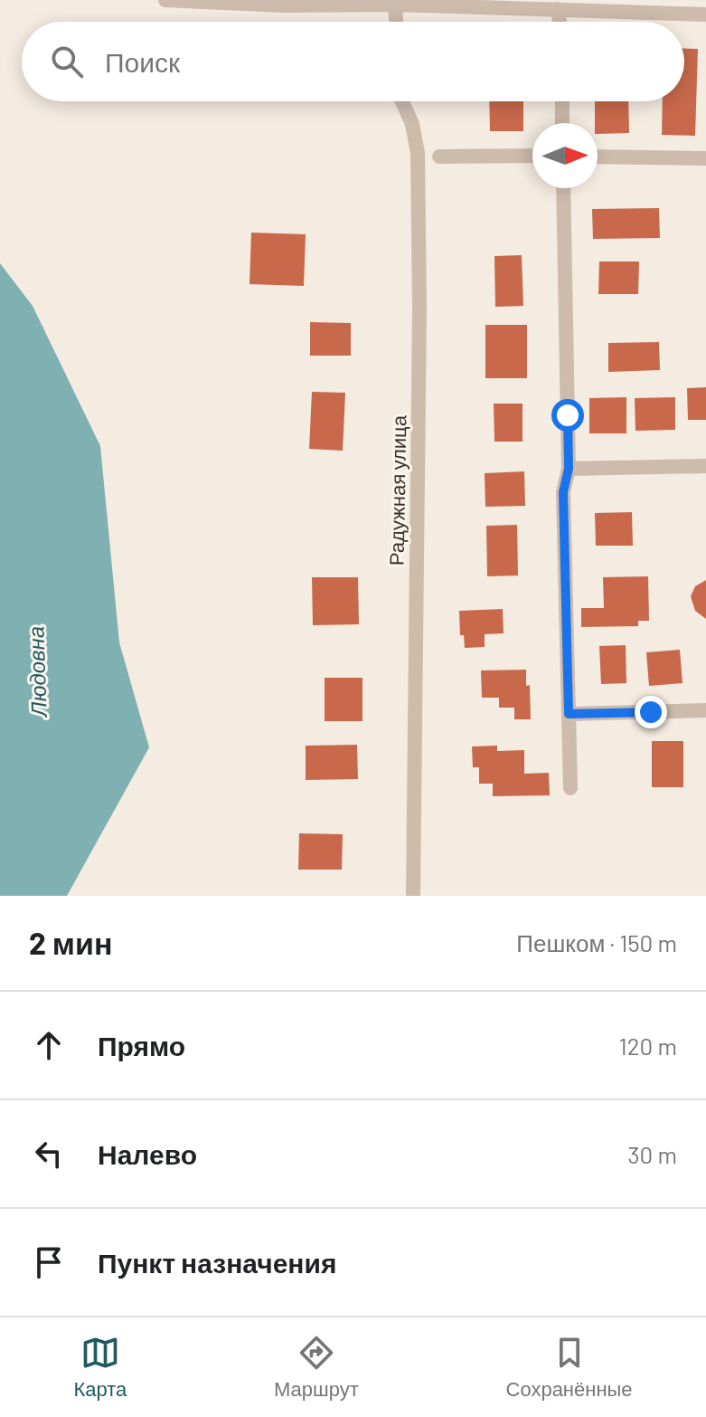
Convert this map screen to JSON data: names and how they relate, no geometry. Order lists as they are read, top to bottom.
{
  "streets": {
    "street": ["Радужная улица"]
  },
  "water": ["Людовна"],
  "north": "right",
  "page": {
    "search": "Поиск",
    "heading": ["2 мин", "Пешком · 150 m"],
    "list": [
      ["Прямо", "120 m"],
      ["Налево", "30 m"],
      "Пункт назначения"
    ],
    "nav": ["Карта", "Маршрут", "Сохранённые"]
  }
}
